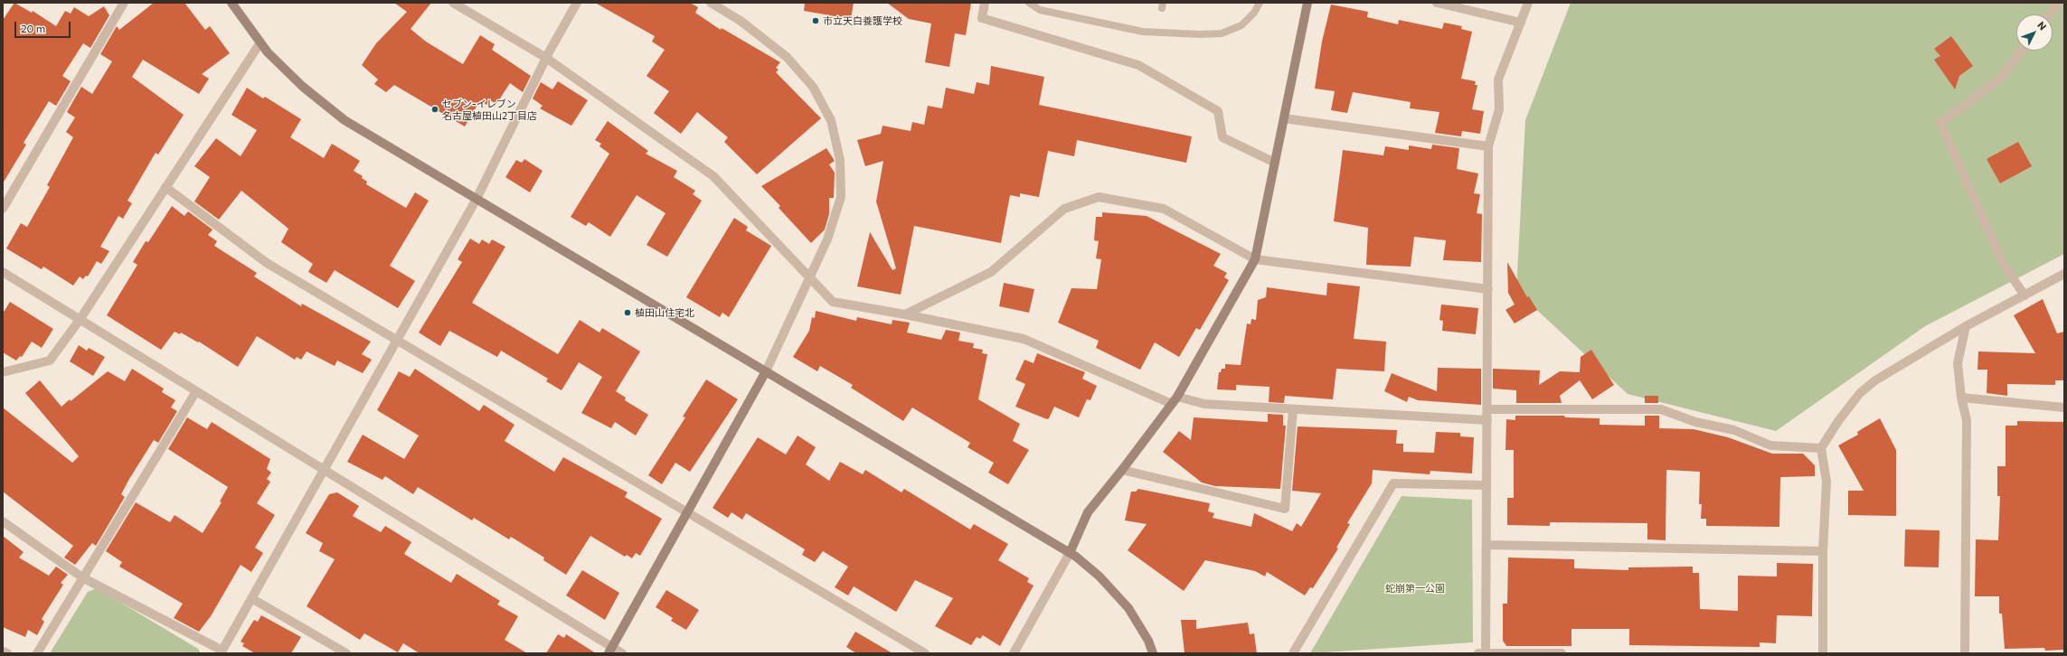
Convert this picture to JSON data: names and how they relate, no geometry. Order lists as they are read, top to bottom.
{
  "parks": ["蛇崩第一公園"],
  "places": ["市立天白養護学校", "セブン-イレブン 名古屋植田山2丁目店", "植田山住宅北"],
  "scale_bar": "20 m",
  "north": "top right"
}
